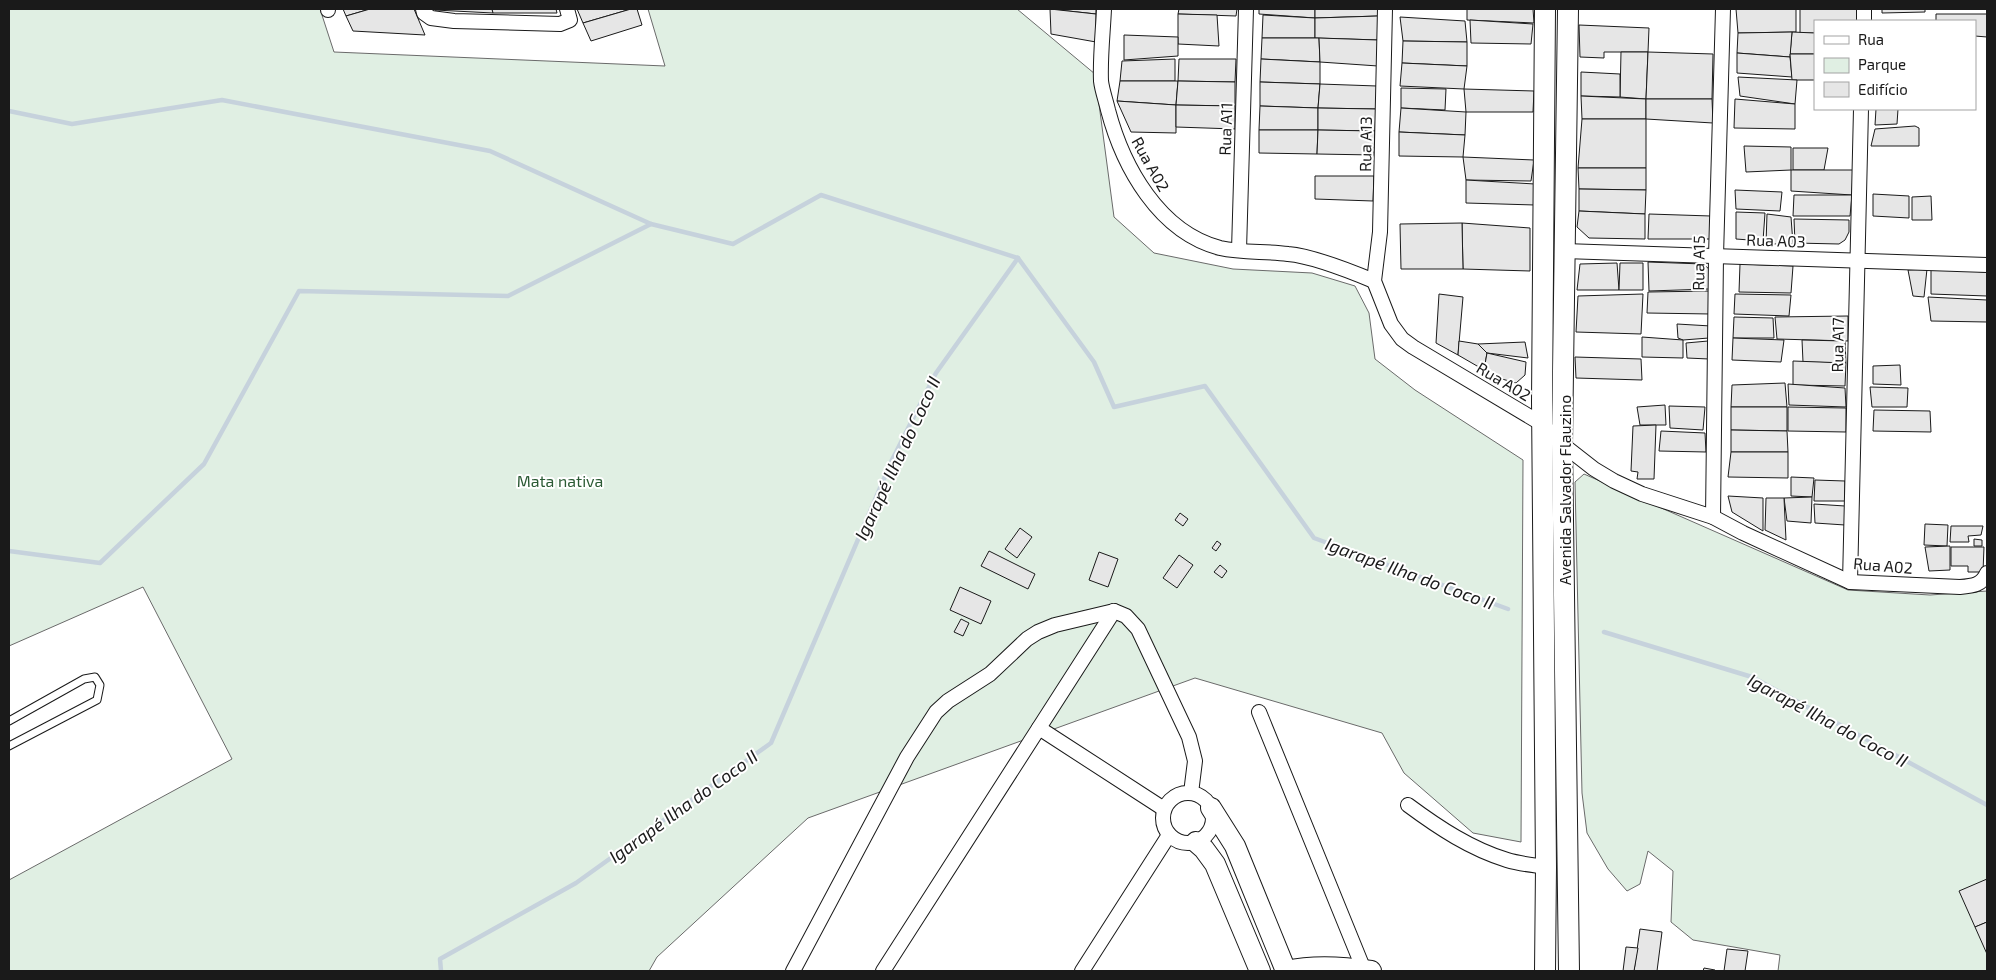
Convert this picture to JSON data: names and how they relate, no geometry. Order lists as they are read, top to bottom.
{
  "streets": {
    "street": [
      "Rua A11",
      "Rua A13",
      "Rua A02",
      "Rua A03",
      "Rua A15",
      "Rua A17",
      "Avenida Salvador Flauzino"
    ]
  },
  "crossings": [
    ["Rua A11", "Rua A02"],
    ["Rua A13", "Rua A02"],
    ["Rua A02", "Rua A15"],
    ["Rua A02", "Rua A17"],
    ["Rua A02", "Avenida Salvador Flauzino"],
    ["Rua A03", "Rua A15"],
    ["Rua A03", "Rua A17"],
    ["Rua A03", "Avenida Salvador Flauzino"]
  ],
  "water": ["Igarapé Ilha do Coco II"],
  "parks": ["Mata nativa"],
  "legend": ["Rua", "Parque", "Edifício"]
}
